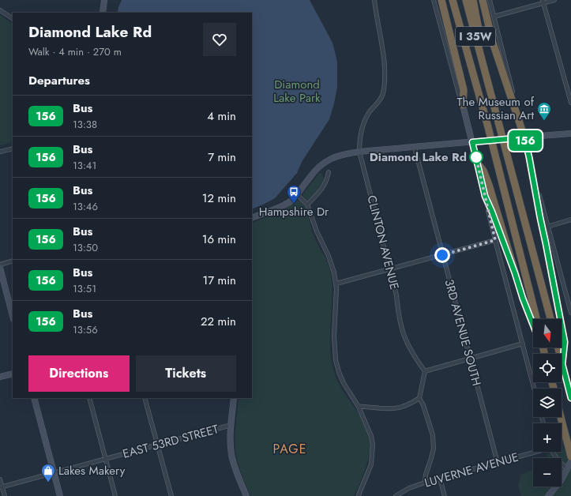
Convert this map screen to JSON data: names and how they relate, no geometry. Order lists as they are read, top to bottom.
{
  "streets": {
    "highway": ["I 35W"],
    "street": [
      "CLINTON AVENUE",
      "3RD AVENUE SOUTH",
      "EAST 53RD STREET",
      "LUVERNE AVENUE"
    ]
  },
  "crossings": [
    ["3RD AVENUE SOUTH", "LUVERNE AVENUE"]
  ],
  "districts": ["PAGE"],
  "parks": ["Diamond Lake Park"],
  "places": {
    "museum": ["The Museum of Russian Art"],
    "other": ["Diamond Lake Rd"],
    "bus stop": ["Hampshire Dr"],
    "shop": ["Lakes Makery"]
  },
  "lines": ["bus line 156"],
  "north": "bottom",
  "page": {
    "on_map": "156",
    "heading": [
      ["Diamond Lake Rd", "Walk · 4 min · 270 m"],
      "Departures"
    ],
    "list": [
      {
        "mark": "156",
        "name": "Bus",
        "note": "13:38",
        "value": "4 min"
      },
      {
        "mark": "156",
        "name": "Bus",
        "note": "13:41",
        "value": "7 min"
      },
      {
        "mark": "156",
        "name": "Bus",
        "note": "13:46",
        "value": "12 min"
      },
      {
        "mark": "156",
        "name": "Bus",
        "note": "13:50",
        "value": "16 min"
      },
      {
        "mark": "156",
        "name": "Bus",
        "note": "13:51",
        "value": "17 min"
      },
      {
        "mark": "156",
        "name": "Bus",
        "note": "13:56",
        "value": "22 min"
      }
    ],
    "map_buttons": ["+", "−"],
    "buttons": ["Directions", "Tickets"]
  }
}
